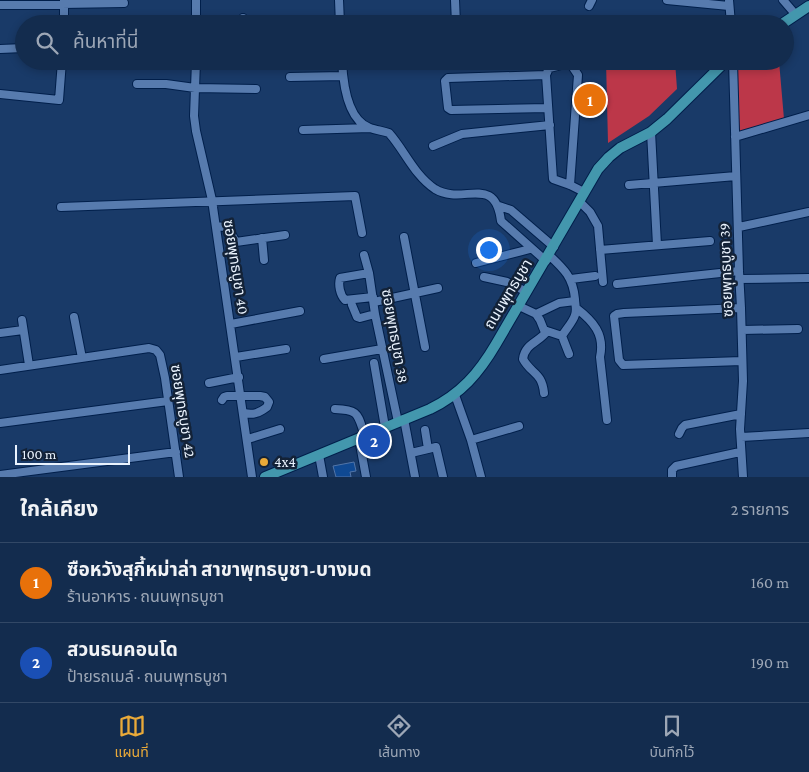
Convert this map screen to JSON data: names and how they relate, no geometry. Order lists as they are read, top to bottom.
{
  "streets": {
    "main road": ["ถนนพุทธบูชา"],
    "street": [
      "ซอยพุทธบูชา 40",
      "ซอยพุทธบูชา 39",
      "ซอยพุทธบูชา 38",
      "ซอยพุทธบูชา 42"
    ]
  },
  "crossings": [
    ["ถนนพุทธบูชา", "ซอยพุทธบูชา 38"]
  ],
  "places": ["4x4"],
  "scale_bar": "100 m",
  "page": {
    "search": "ค้นหาที่นี่",
    "pins": ["1", "2"],
    "scale": "100 m",
    "heading": ["ใกล้เคียง", "2 รายการ"],
    "list": [
      {
        "mark": "1",
        "name": "ซือหวังสุกี้หม่าล่า สาขาพุทธบูชา-บางมด",
        "note": "ร้านอาหาร · ถนนพุทธบูชา",
        "value": "160 m"
      },
      {
        "mark": "2",
        "name": "สวนธนคอนโด",
        "note": "ป้ายรถเมล์ · ถนนพุทธบูชา",
        "value": "190 m"
      }
    ],
    "nav": ["แผนที่", "เส้นทาง", "บันทึกไว้"]
  }
}
